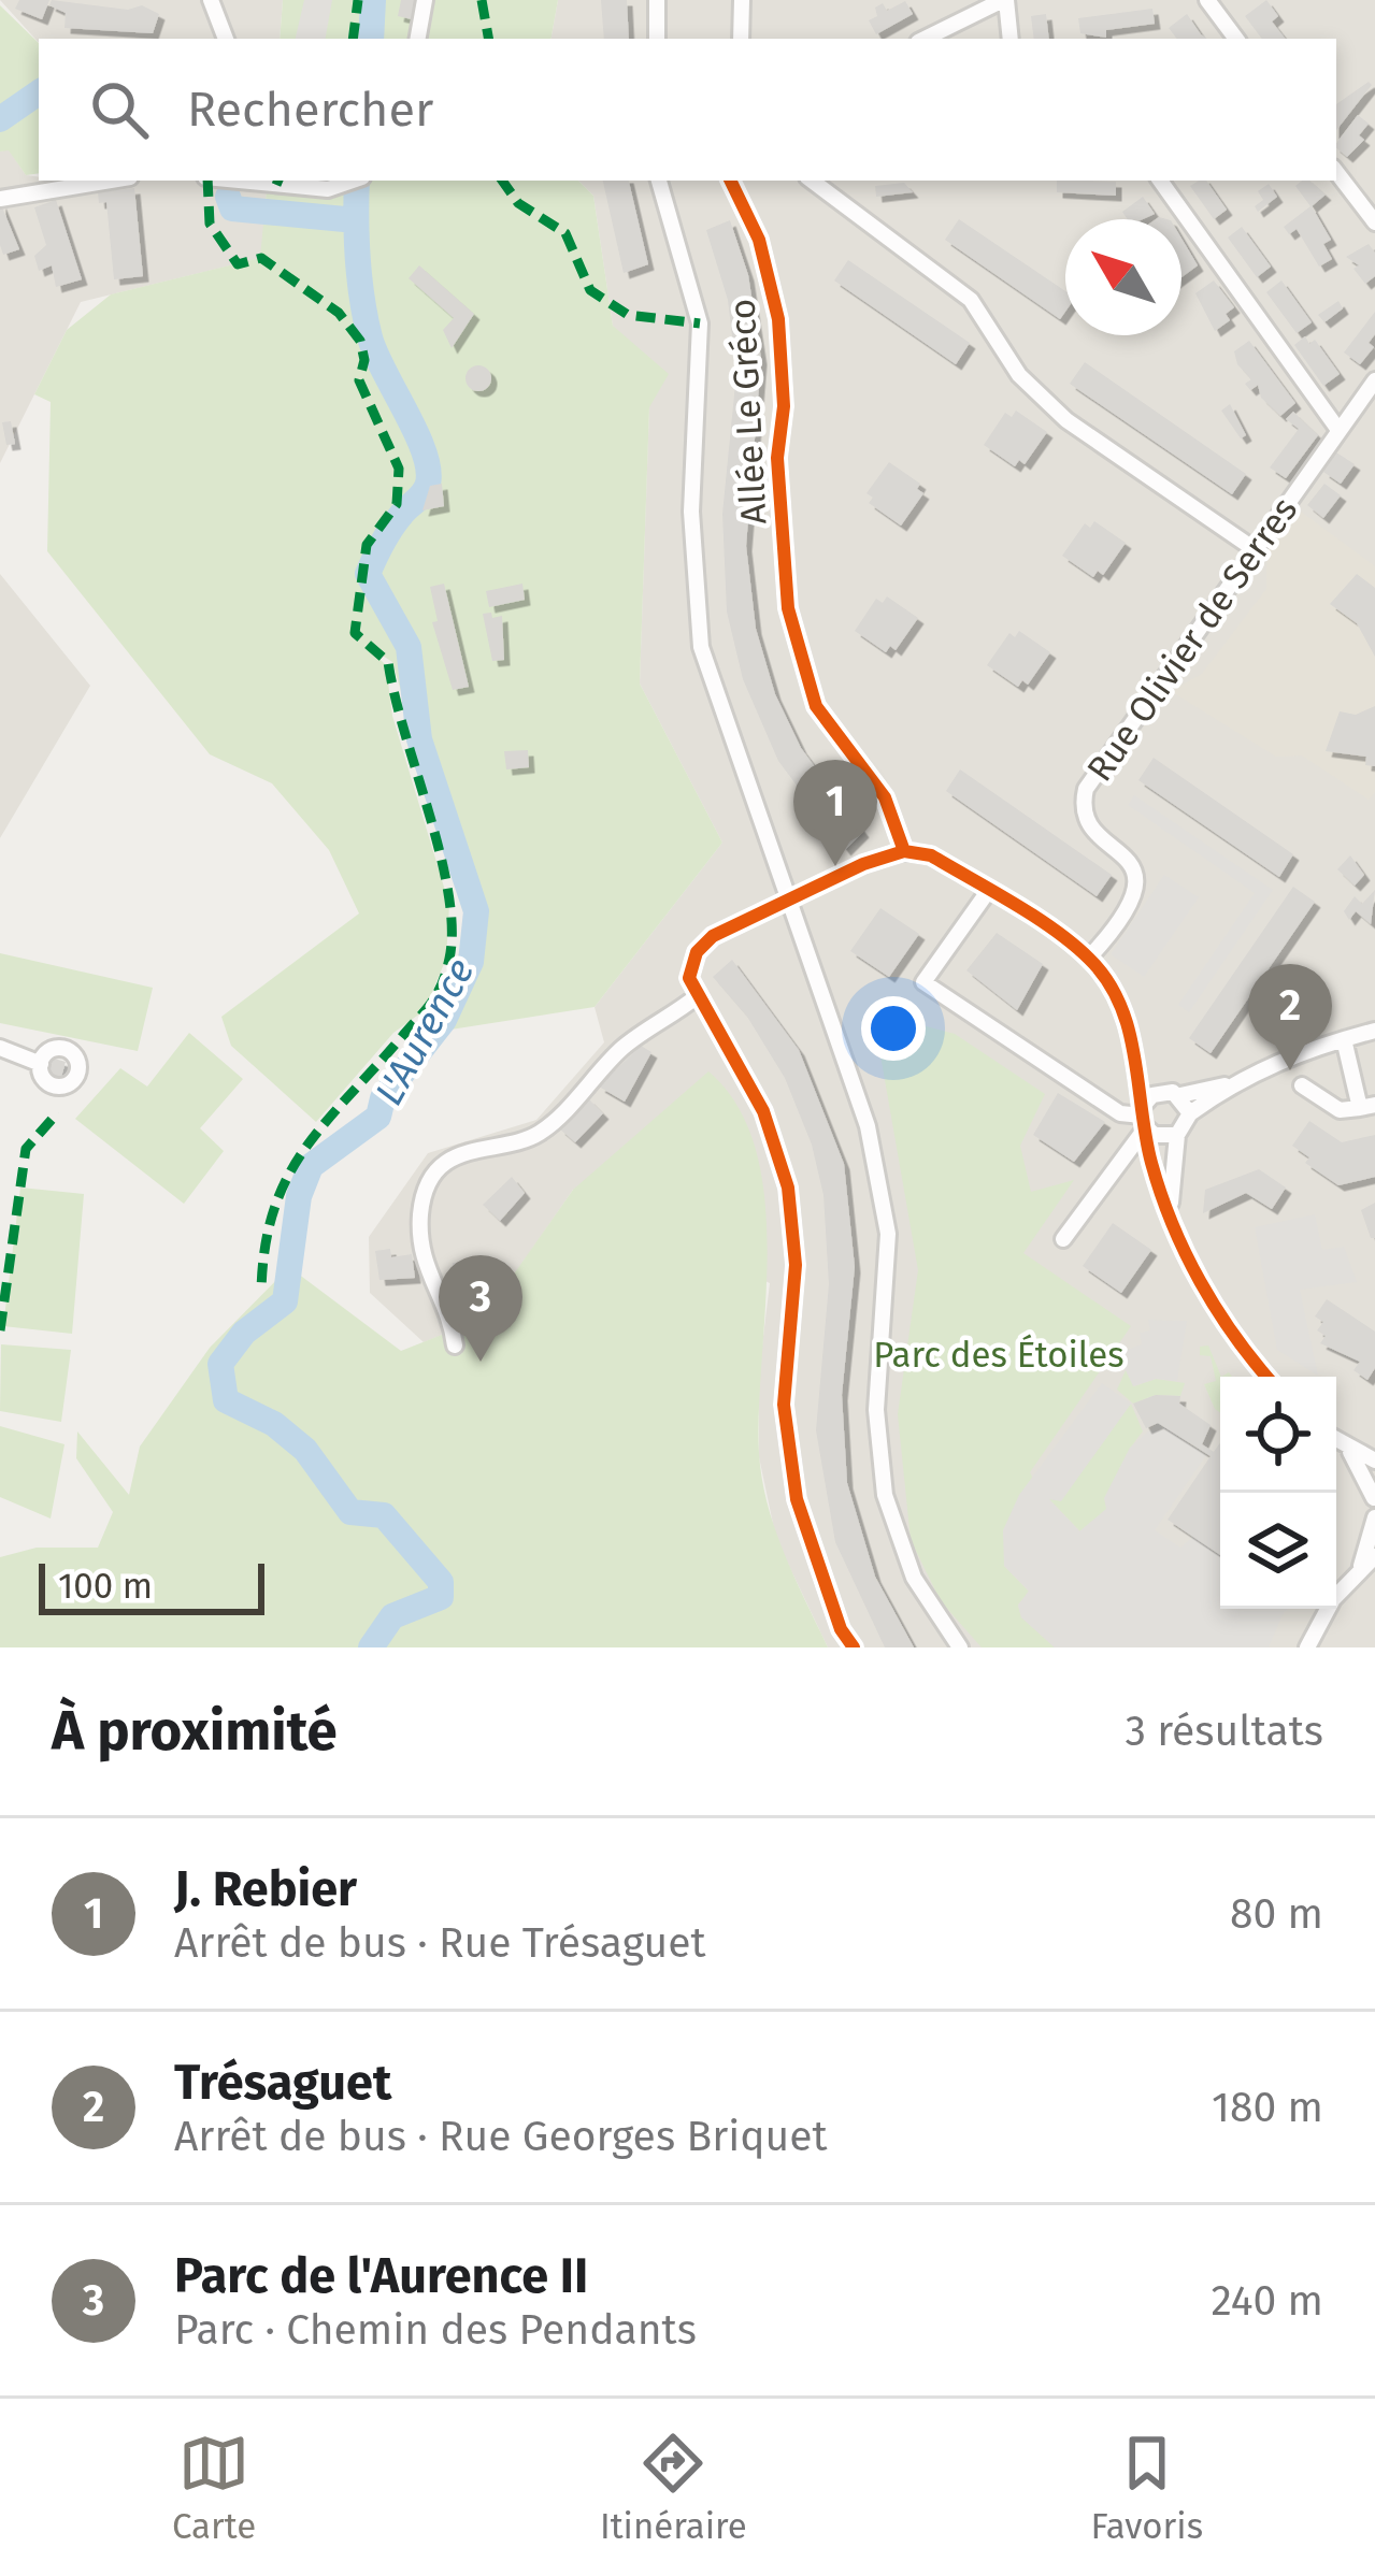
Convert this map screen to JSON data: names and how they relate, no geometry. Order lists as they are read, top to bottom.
{
  "streets": {
    "street": ["Allée Le Gréco", "Rue Olivier de Serres"]
  },
  "water": ["L'Aurence"],
  "parks": ["Parc des Étoiles"],
  "scale_bar": "100 m",
  "north": "top left",
  "page": {
    "search": "Rechercher",
    "pins": ["1", "2", "3"],
    "scale": "100 m",
    "heading": ["À proximité", "3 résultats"],
    "list": [
      {
        "mark": "1",
        "name": "J. Rebier",
        "note": "Arrêt de bus · Rue Trésaguet",
        "value": "80 m"
      },
      {
        "mark": "2",
        "name": "Trésaguet",
        "note": "Arrêt de bus · Rue Georges Briquet",
        "value": "180 m"
      },
      {
        "mark": "3",
        "name": "Parc de l'Aurence II",
        "note": "Parc · Chemin des Pendants",
        "value": "240 m"
      }
    ],
    "nav": ["Carte", "Itinéraire", "Favoris"]
  }
}
